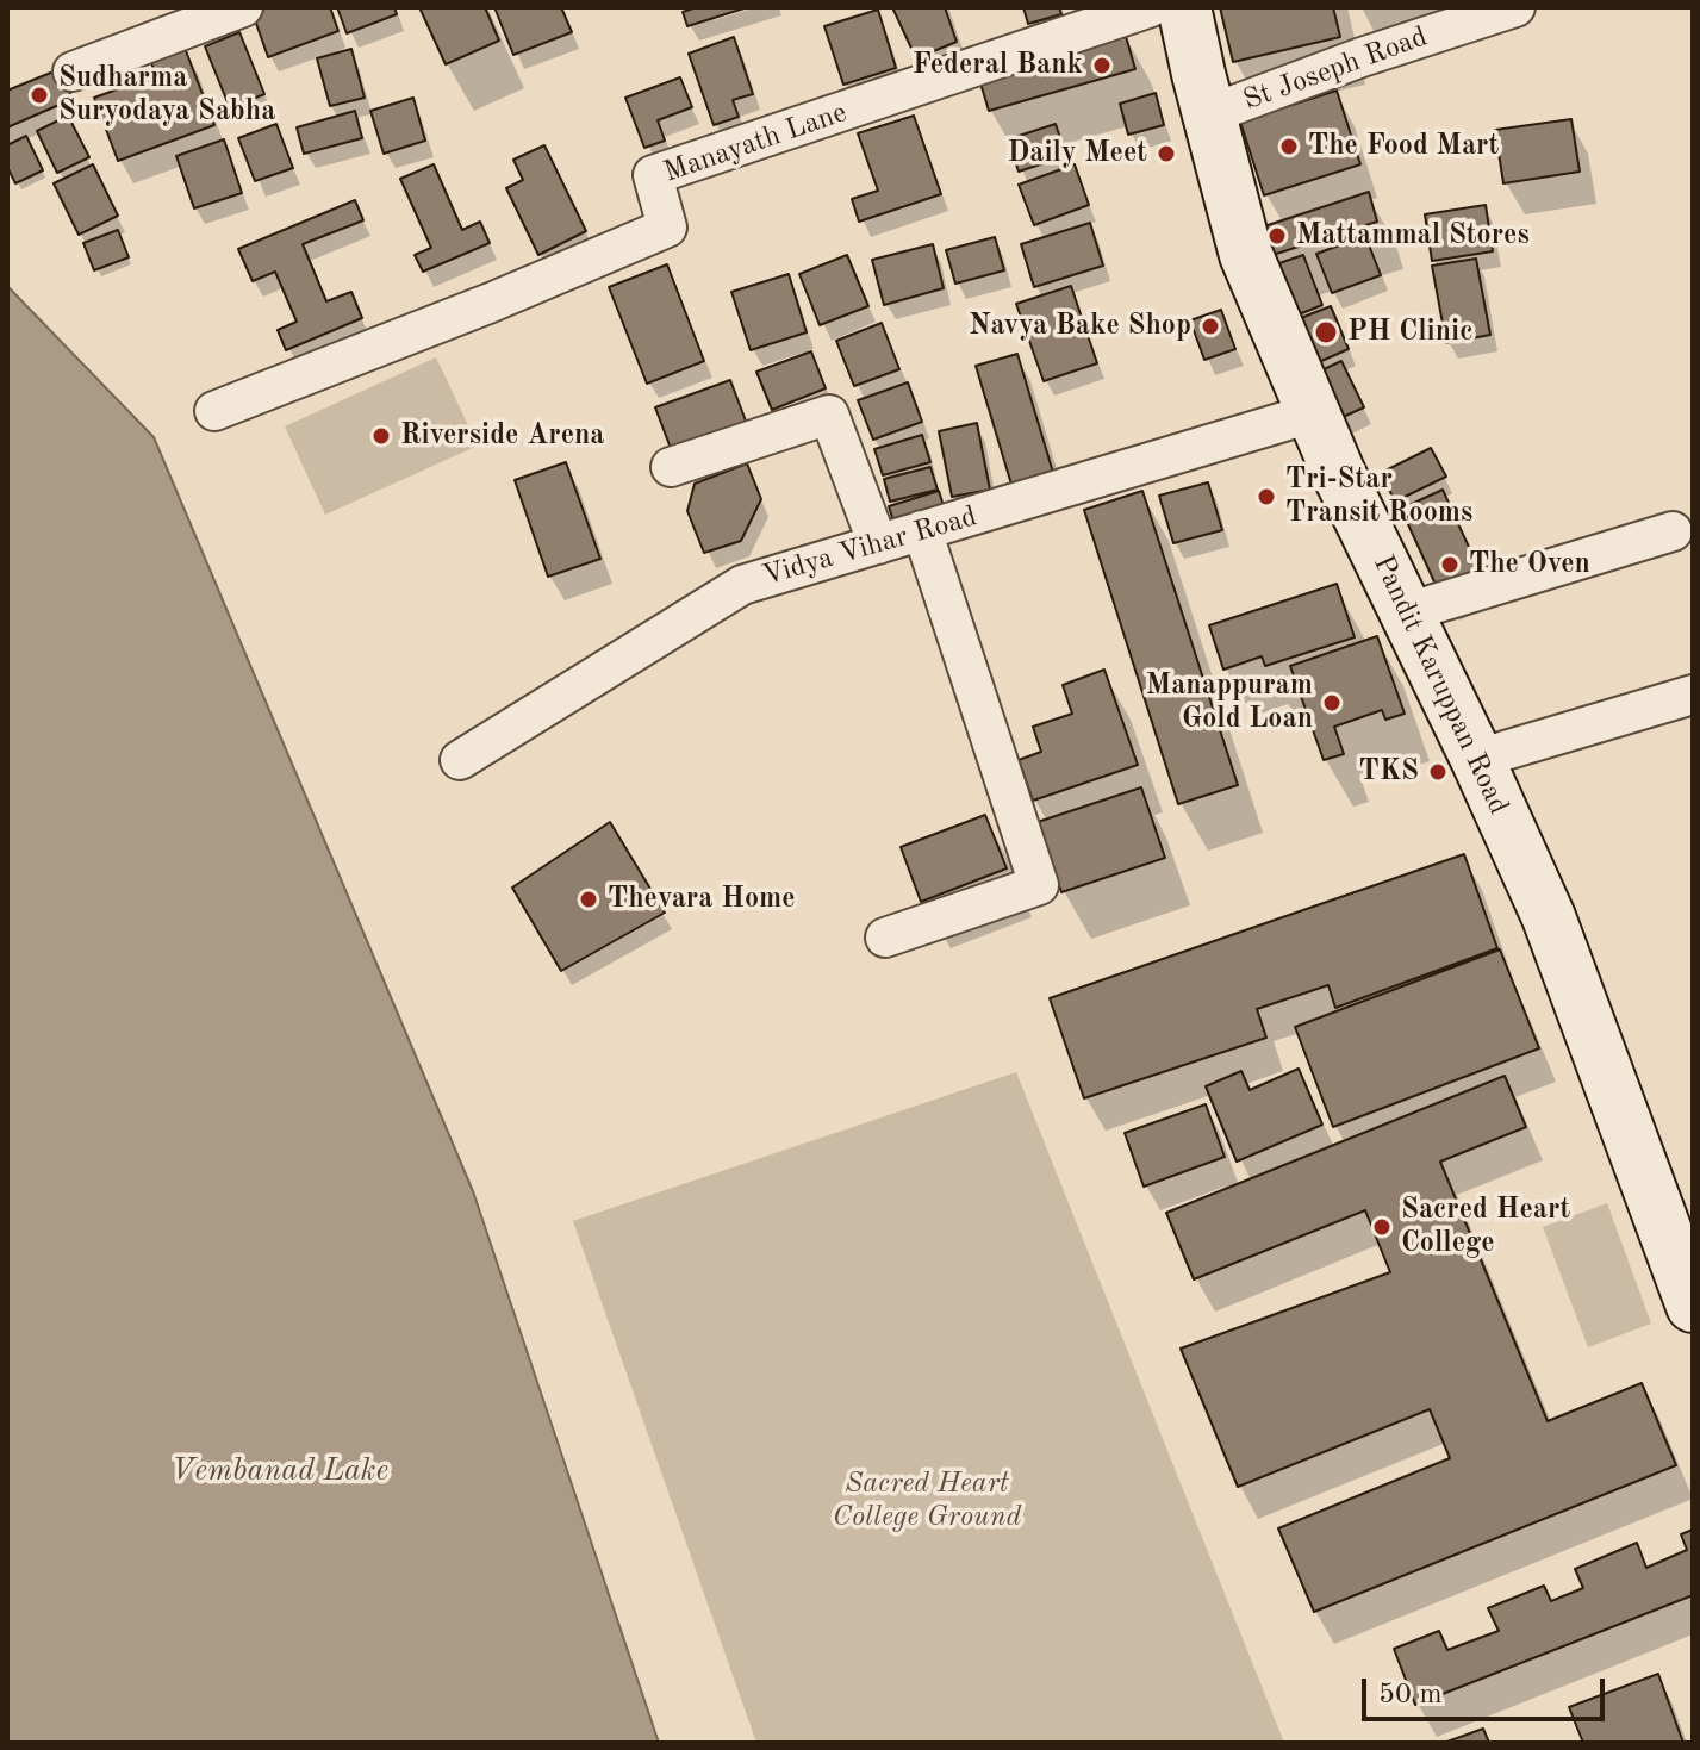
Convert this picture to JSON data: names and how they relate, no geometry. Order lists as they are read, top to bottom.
{
  "streets": {
    "main road": ["Pandit Karuppan Road"],
    "street": ["St Joseph Road", "Manayath Lane", "Vidya Vihar Road"]
  },
  "crossings": [
    ["St Joseph Road", "Pandit Karuppan Road"],
    ["Vidya Vihar Road", "Pandit Karuppan Road"]
  ],
  "water": ["Vembanad Lake"],
  "parks": ["Sacred Heart College Ground"],
  "places": [
    "Federal Bank",
    "Sudharma Suryodaya Sabha",
    "The Food Mart",
    "Daily Meet",
    "Mattammal Stores",
    "Navya Bake Shop",
    "PH Clinic",
    "Riverside Arena",
    "Tri-Star Transit Rooms",
    "The Oven",
    "Manappuram Gold Loan",
    "TKS",
    "Thevara Home",
    "Sacred Heart College"
  ],
  "scale_bar": "50 m"
}
